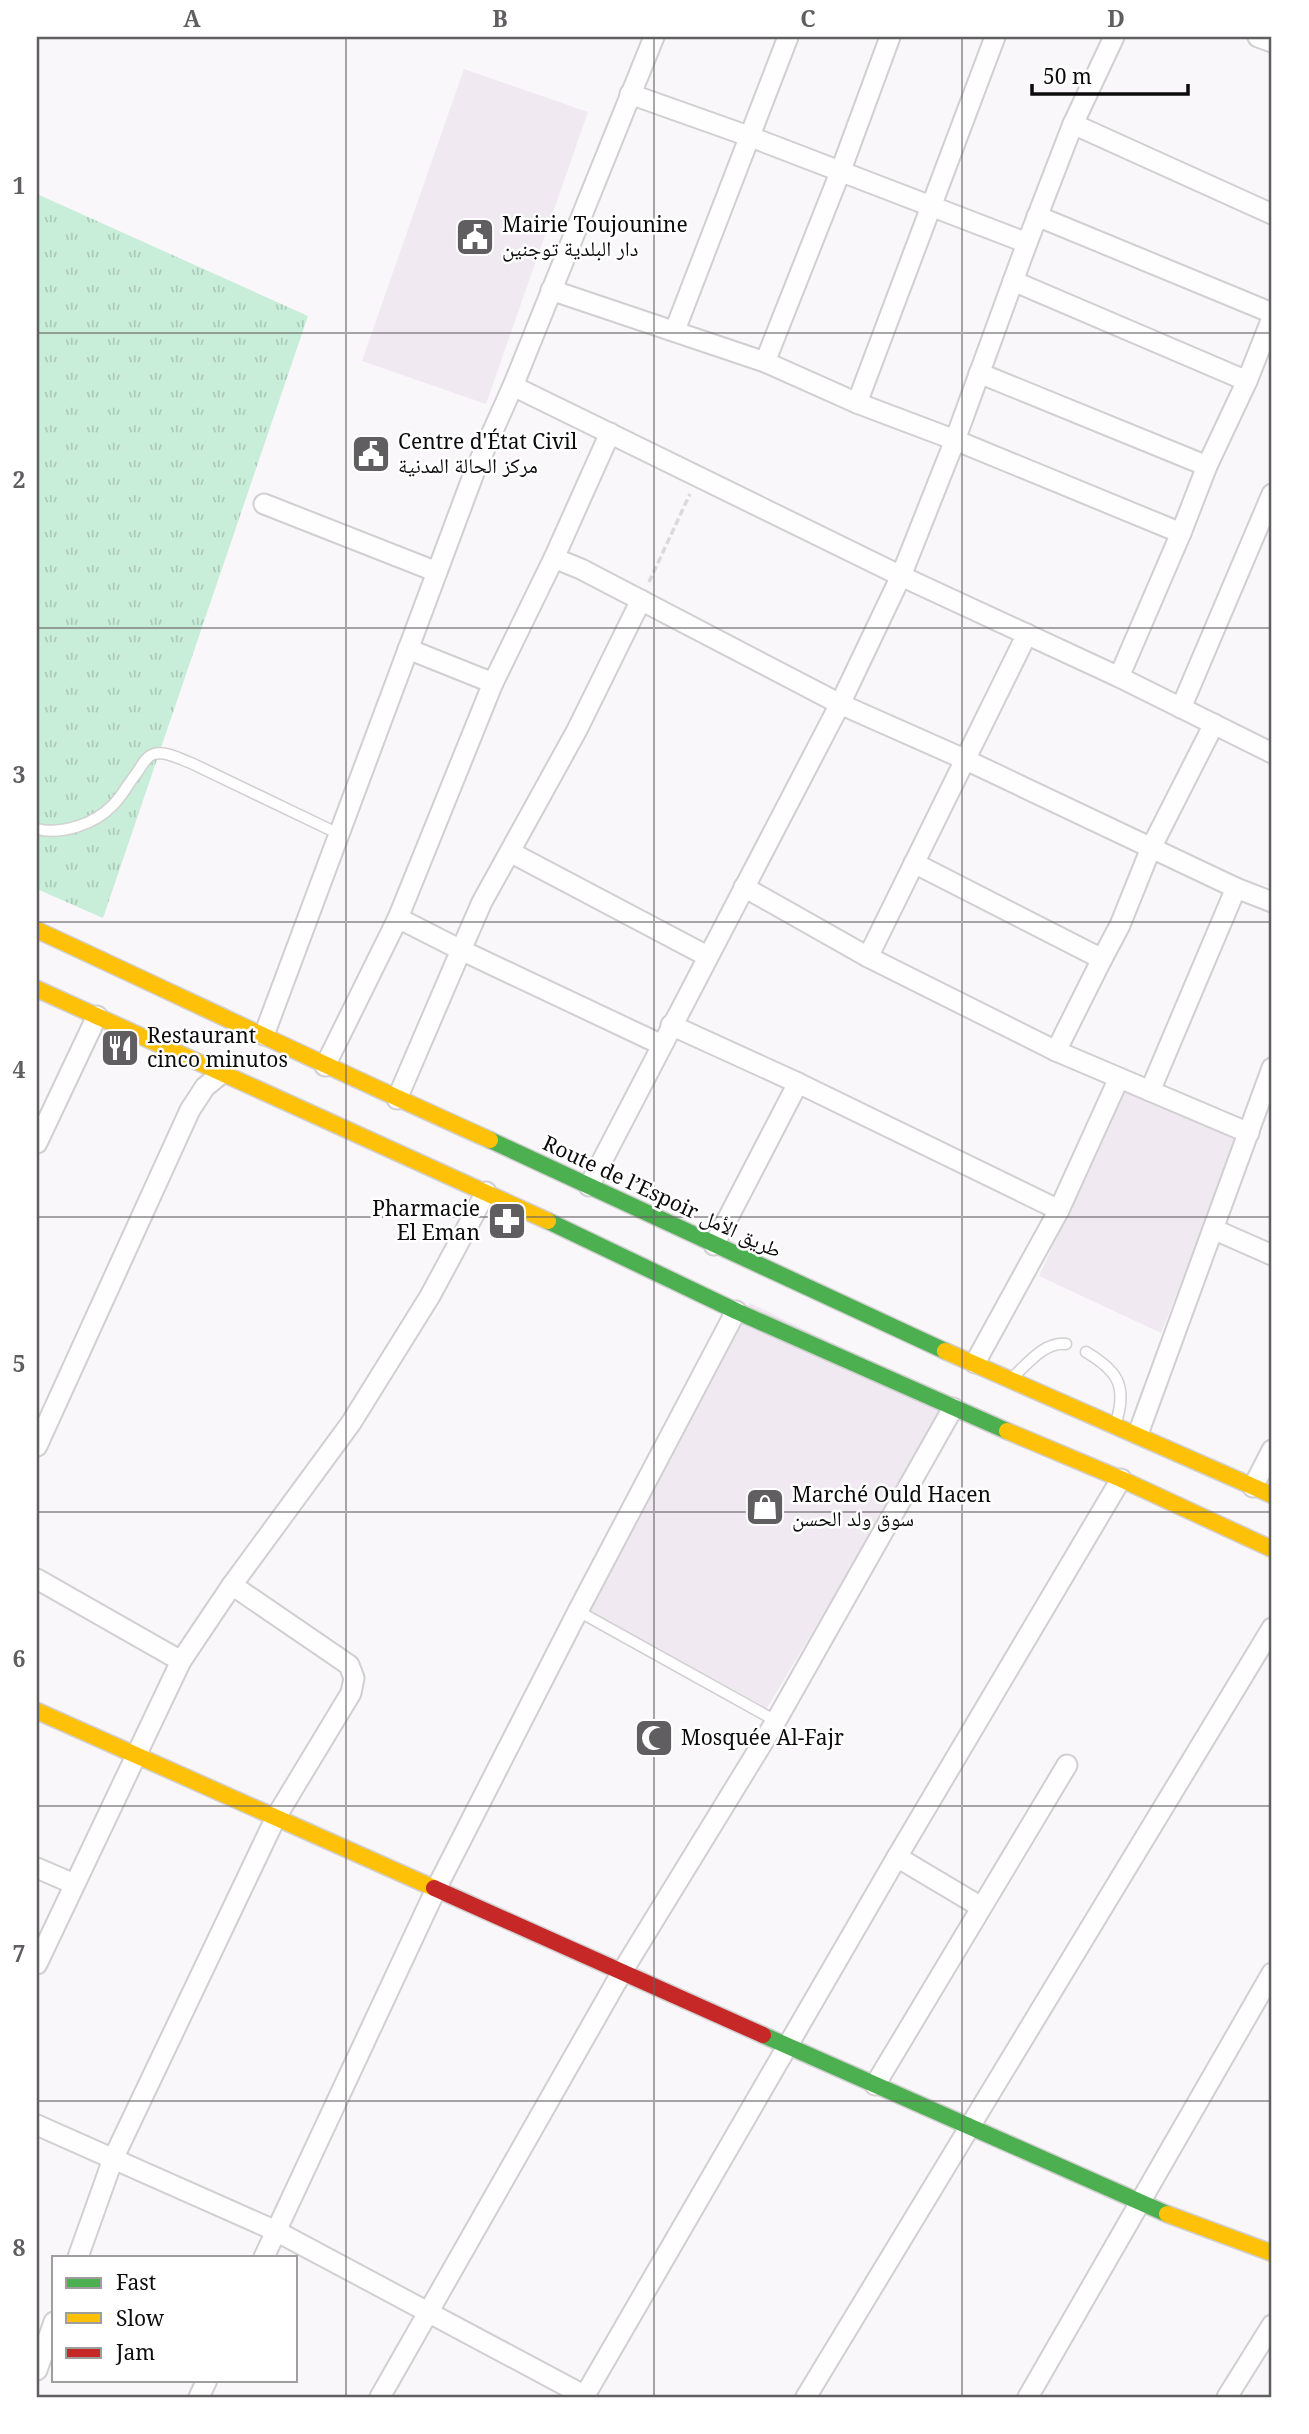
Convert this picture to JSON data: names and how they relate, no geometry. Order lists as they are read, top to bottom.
{
  "streets": {
    "main road": ["Route de l’Espoir طريق الأمل"]
  },
  "places": {
    "public building": ["Mairie Toujounine دار البلدية توجنين", "Centre d'État Civil مركز الحالة المدنية"],
    "restaurant": ["Restaurant cinco minutos"],
    "pharmacy": ["Pharmacie El Eman"],
    "shop": ["Marché Ould Hacen سوق ولد الحسن"],
    "mosque": ["Mosquée Al-Fajr"]
  },
  "legend": ["Fast", "Slow", "Jam"],
  "scale_bar": "50 m",
  "grid": {
    "columns": [
      "A",
      "B",
      "C",
      "D"
    ],
    "rows": [
      "1",
      "2",
      "3",
      "4",
      "5",
      "6",
      "7",
      "8"
    ]
  }
}
